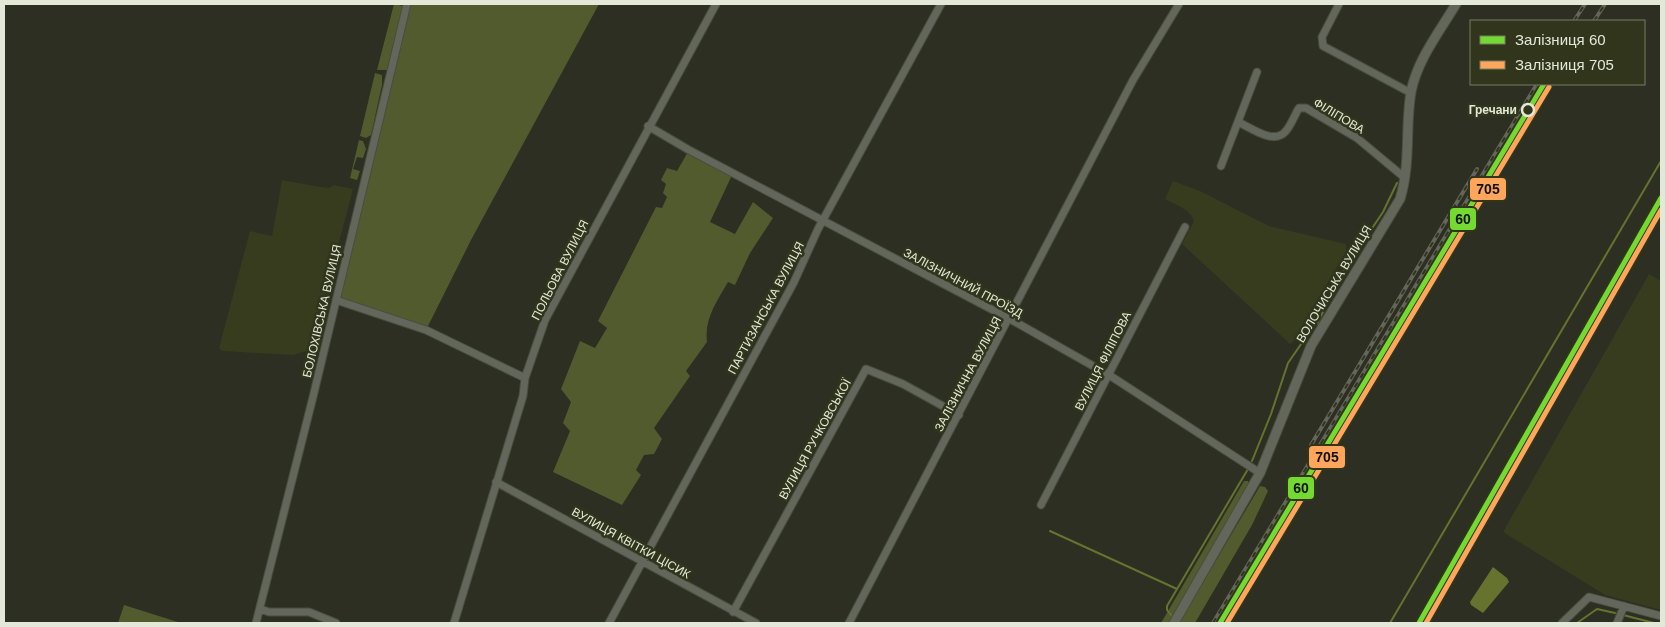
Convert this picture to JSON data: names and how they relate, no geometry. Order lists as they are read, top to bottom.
{
  "streets": {
    "main road": ["ВОЛОЧИСЬКА ВУЛИЦЯ"],
    "street": [
      "ФІЛІПОВА",
      "ПОЛЬОВА ВУЛИЦЯ",
      "ЗАЛІЗНИЧНИЙ ПРОЇЗД",
      "ПАРТИЗАНСЬКА ВУЛИЦЯ",
      "БОЛОХІВСЬКА ВУЛИЦЯ",
      "ВУЛИЦЯ ФІЛІПОВА",
      "ЗАЛІЗНИЧНА ВУЛИЦЯ",
      "ВУЛИЦЯ РУЧКОВСЬКОЇ",
      "ВУЛИЦЯ КВІТКИ ЦІСИК"
    ]
  },
  "crossings": [
    ["ФІЛІПОВА", "ВОЛОЧИСЬКА ВУЛИЦЯ"],
    ["ПОЛЬОВА ВУЛИЦЯ", "ЗАЛІЗНИЧНИЙ ПРОЇЗД"],
    ["ПОЛЬОВА ВУЛИЦЯ", "ВУЛИЦЯ КВІТКИ ЦІСИК"],
    ["ЗАЛІЗНИЧНИЙ ПРОЇЗД", "ВОЛОЧИСЬКА ВУЛИЦЯ"],
    ["ЗАЛІЗНИЧНИЙ ПРОЇЗД", "ПАРТИЗАНСЬКА ВУЛИЦЯ"],
    ["ЗАЛІЗНИЧНИЙ ПРОЇЗД", "ВУЛИЦЯ ФІЛІПОВА"],
    ["ЗАЛІЗНИЧНИЙ ПРОЇЗД", "ЗАЛІЗНИЧНА ВУЛИЦЯ"],
    ["ПАРТИЗАНСЬКА ВУЛИЦЯ", "ВУЛИЦЯ КВІТКИ ЦІСИК"],
    ["ЗАЛІЗНИЧНА ВУЛИЦЯ", "ВУЛИЦЯ РУЧКОВСЬКОЇ"],
    ["ВУЛИЦЯ РУЧКОВСЬКОЇ", "ВУЛИЦЯ КВІТКИ ЦІСИК"]
  ],
  "places": ["Гречани"],
  "lines": ["rail line 60", "rail line 705"],
  "legend": ["Залізниця 60", "Залізниця 705"]
}
